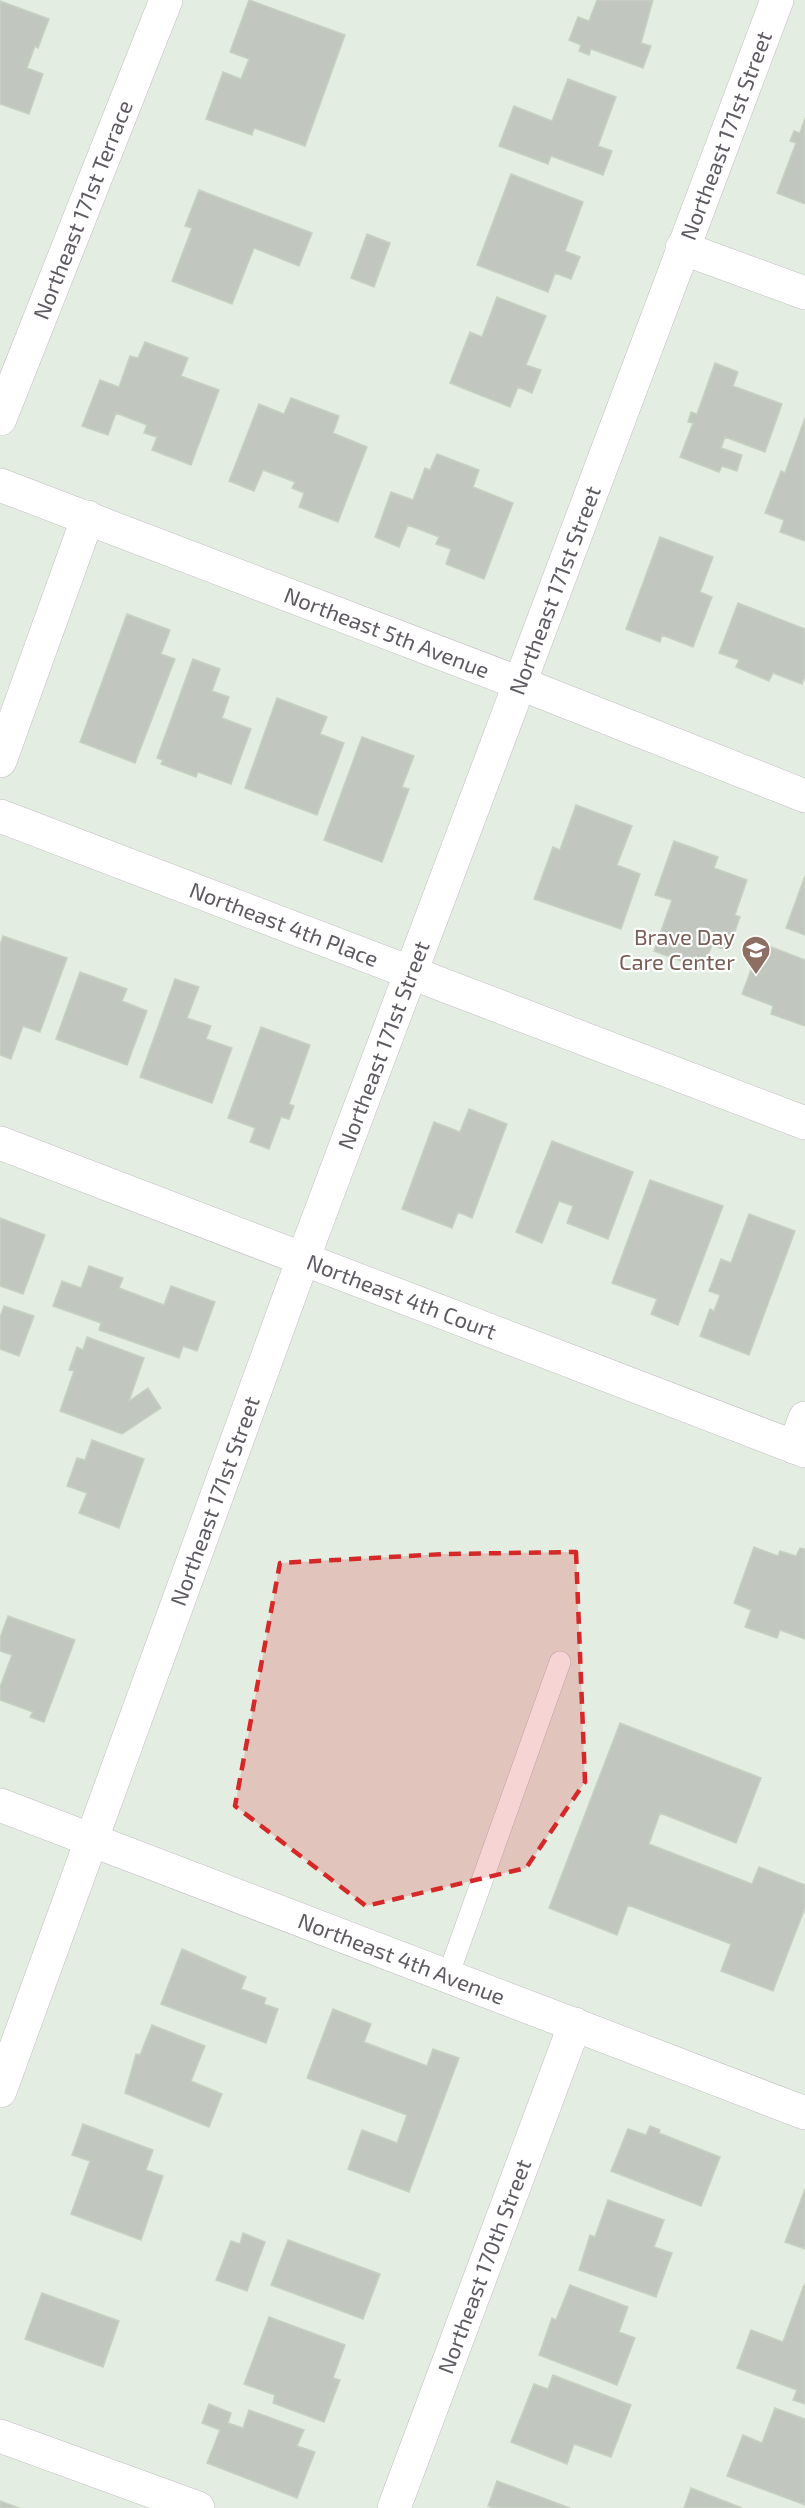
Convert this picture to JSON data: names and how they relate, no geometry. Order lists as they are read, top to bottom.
{
  "streets": {
    "street": [
      "Northeast 171st Street",
      "Northeast 171st Terrace",
      "Northeast 5th Avenue",
      "Northeast 4th Place",
      "Northeast 4th Court",
      "Northeast 4th Avenue",
      "Northeast 170th Street"
    ]
  },
  "crossings": [
    ["Northeast 171st Street", "Northeast 5th Avenue"],
    ["Northeast 171st Street", "Northeast 4th Place"],
    ["Northeast 171st Street", "Northeast 4th Court"],
    ["Northeast 171st Street", "Northeast 4th Avenue"],
    ["Northeast 4th Avenue", "Northeast 170th Street"]
  ],
  "places": {
    "school or university": ["Brave Day Care Center"]
  }
}
